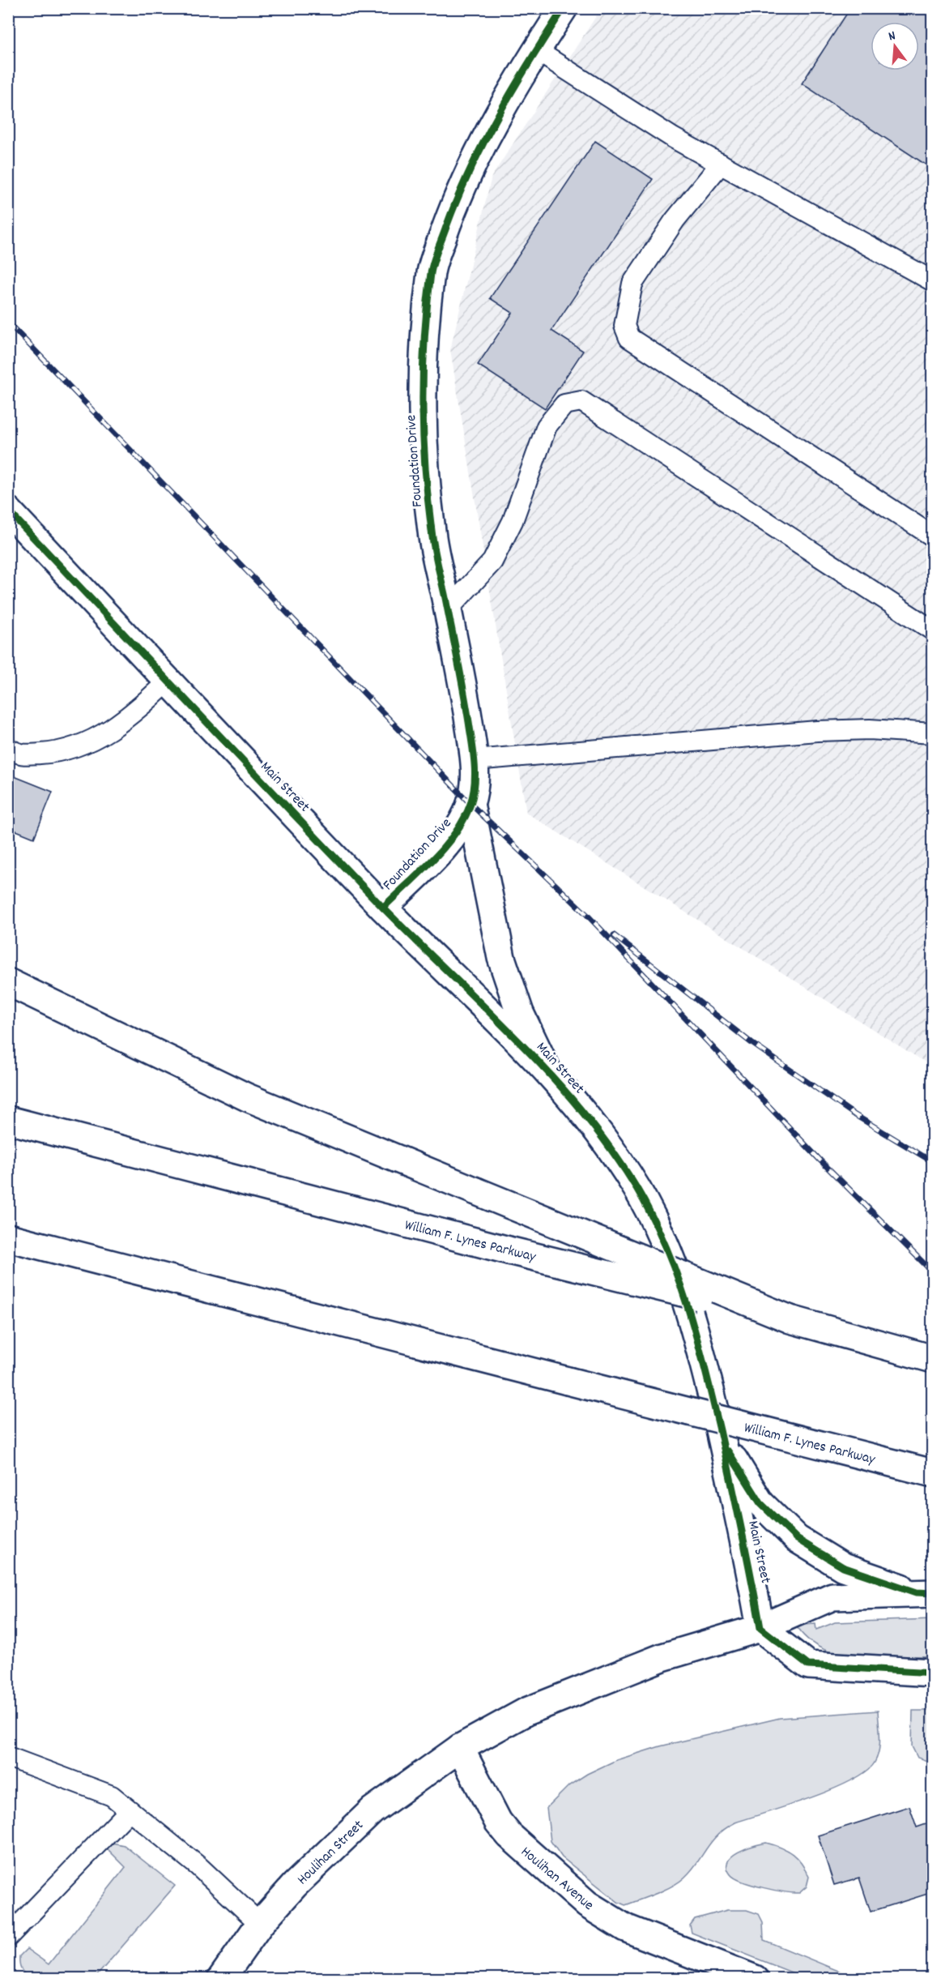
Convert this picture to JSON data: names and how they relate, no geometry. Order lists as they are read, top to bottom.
{
  "streets": {
    "main road": [
      "Foundation Drive",
      "Main Street",
      "William F. Lynes Parkway",
      "Houlihan Street",
      "Houlihan Avenue"
    ]
  },
  "crossings": [
    ["Foundation Drive", "Main Street"],
    ["Main Street", "Houlihan Street"],
    ["Houlihan Street", "Houlihan Avenue"]
  ],
  "north": "top"
}
